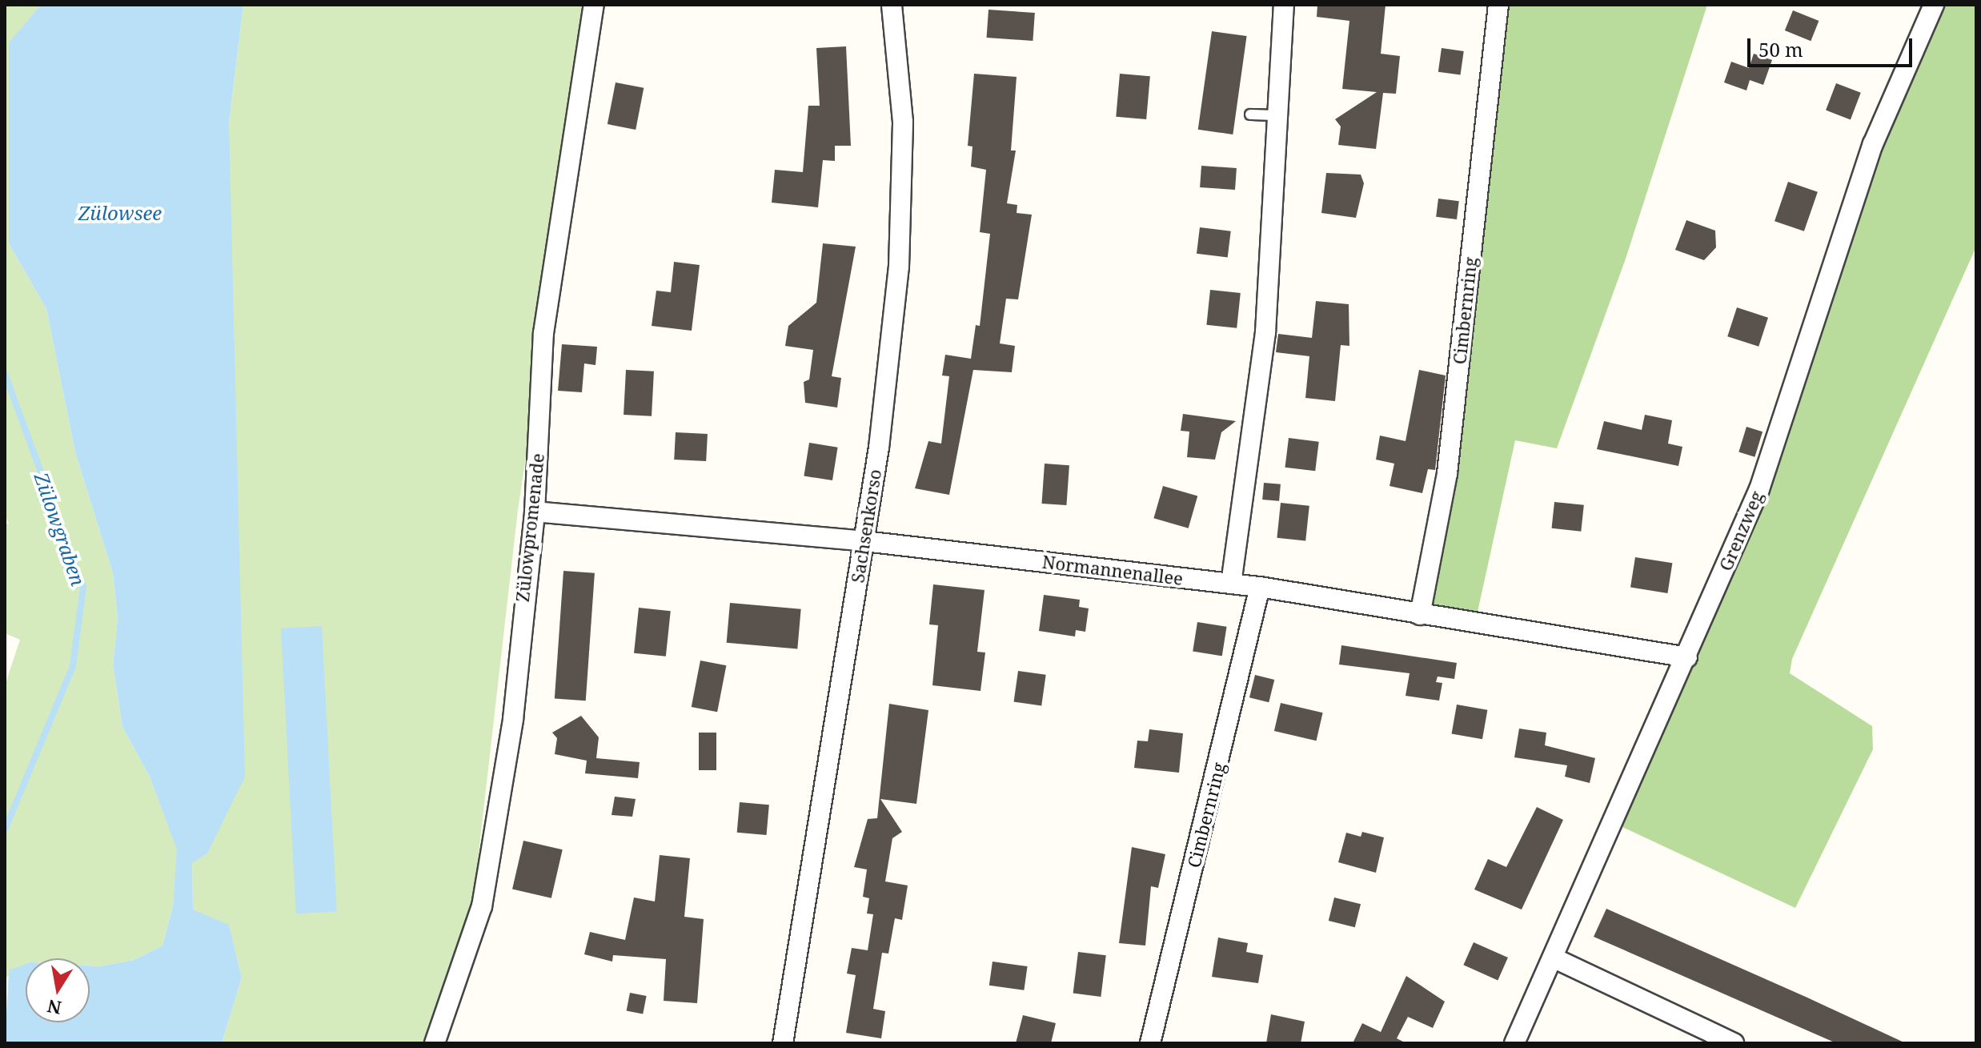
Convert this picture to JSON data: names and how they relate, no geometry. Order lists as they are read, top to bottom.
{
  "streets": {
    "street": [
      "Cimbernring",
      "Sachsenkorso",
      "Zülowpromenade",
      "Grenzweg",
      "Normannenallee"
    ]
  },
  "crossings": [
    ["Cimbernring", "Normannenallee"],
    ["Sachsenkorso", "Normannenallee"],
    ["Zülowpromenade", "Normannenallee"],
    ["Grenzweg", "Normannenallee"]
  ],
  "water": ["Zülowsee", "Zülowgraben"],
  "scale_bar": "50 m",
  "north": "bottom"
}
